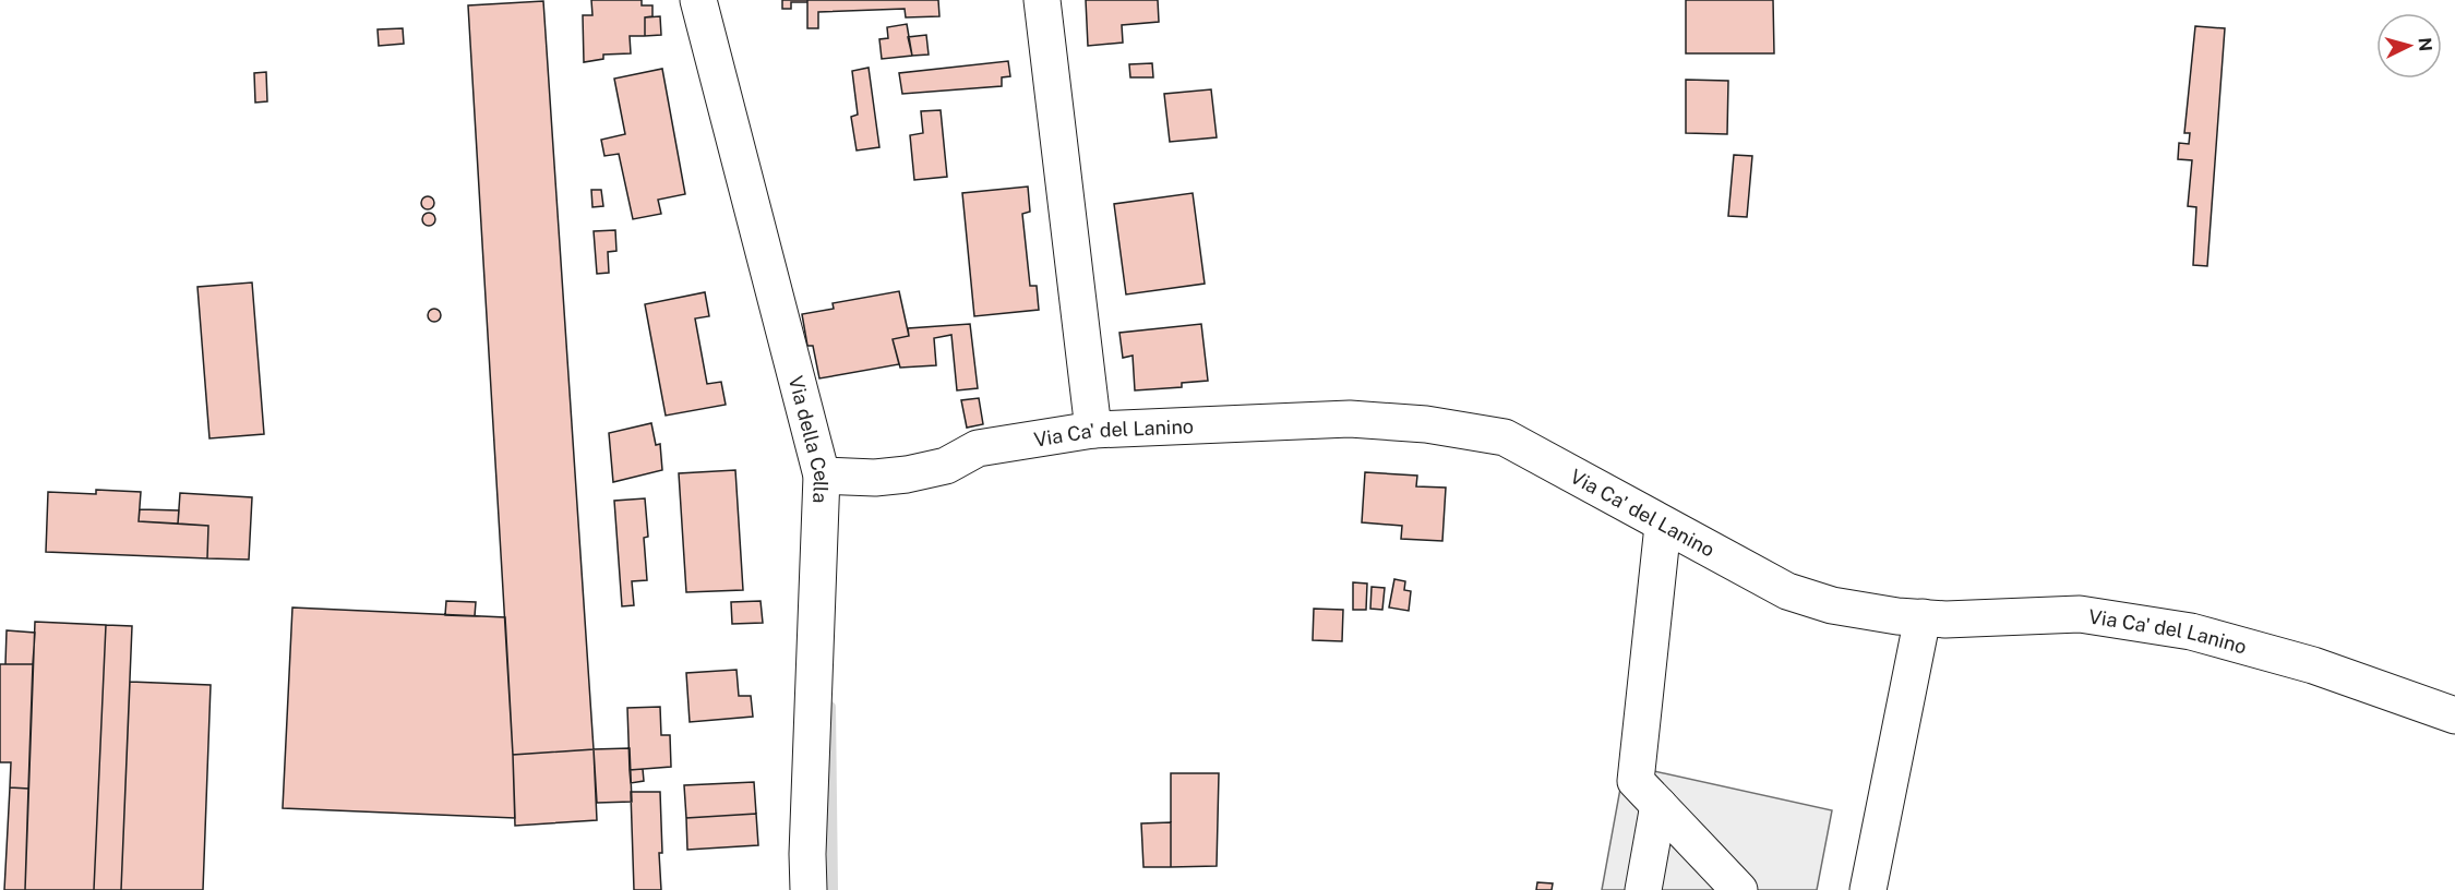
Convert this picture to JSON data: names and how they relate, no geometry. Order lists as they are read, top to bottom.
{
  "streets": {
    "street": ["Via Ca' del Lanino", "Via della Cella"]
  },
  "crossings": [
    ["Via Ca' del Lanino", "Via della Cella"]
  ],
  "north": "right"
}
